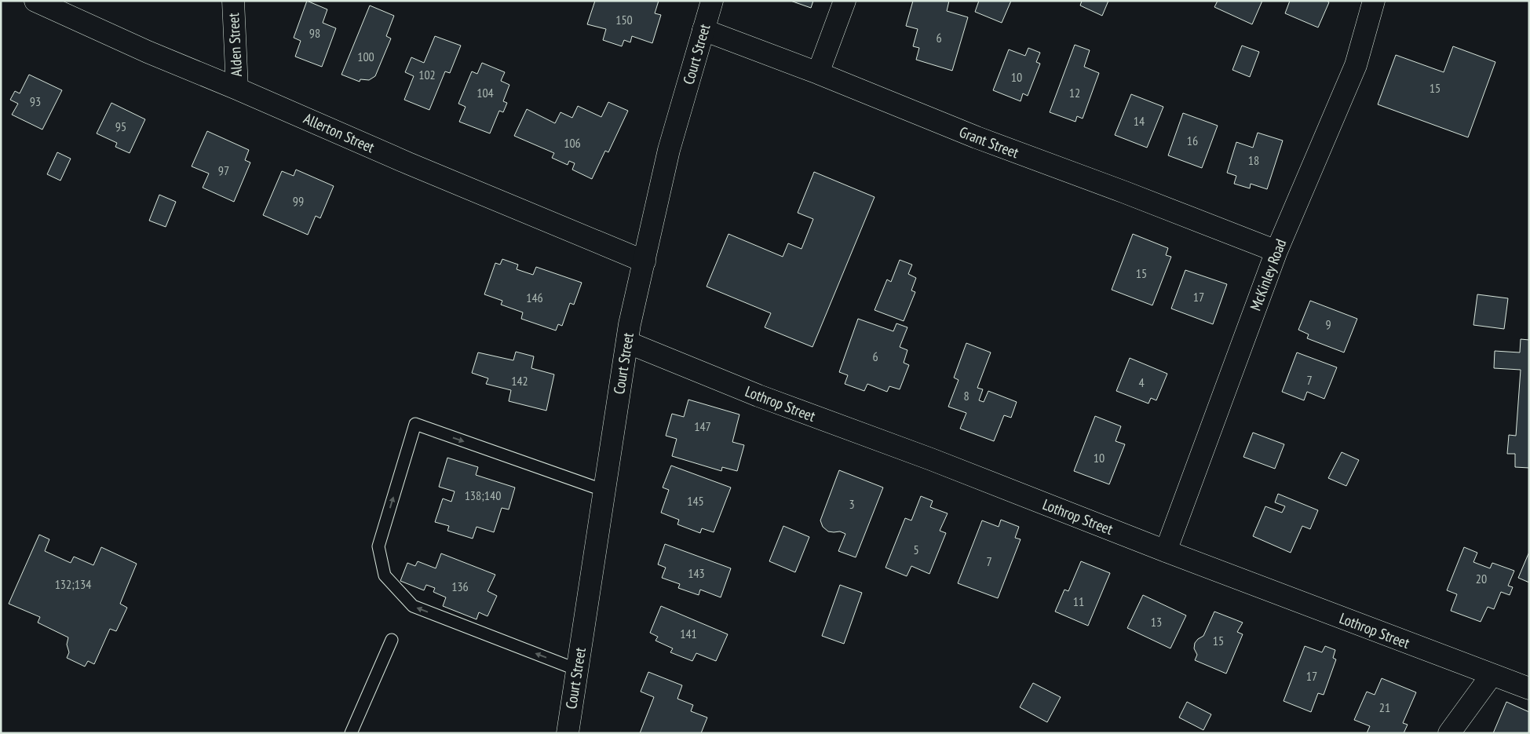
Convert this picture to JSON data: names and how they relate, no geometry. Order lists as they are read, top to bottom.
{
  "streets": {
    "street": [
      "Alden Street",
      "Court Street",
      "Allerton Street",
      "Grant Street",
      "McKinley Road",
      "Lothrop Street"
    ]
  },
  "crossings": [
    ["Alden Street", "Allerton Street"],
    ["Court Street", "Allerton Street"],
    ["Court Street", "Grant Street"],
    ["Court Street", "Lothrop Street"],
    ["Grant Street", "McKinley Road"],
    ["McKinley Road", "Lothrop Street"]
  ],
  "house_numbers": [
    "150",
    "98",
    "6",
    "100",
    "102",
    "10",
    "15",
    "104",
    "12",
    "93",
    "14",
    "95",
    "16",
    "106",
    "18",
    "97",
    "99",
    "15",
    "17",
    "146",
    "9",
    "6",
    "7",
    "142",
    "4",
    "8",
    "147",
    "10",
    "138;140",
    "145",
    "3",
    "5",
    "7",
    "143",
    "20",
    "132;134",
    "136",
    "11",
    "13",
    "141",
    "15",
    "17",
    "21"
  ]
}
